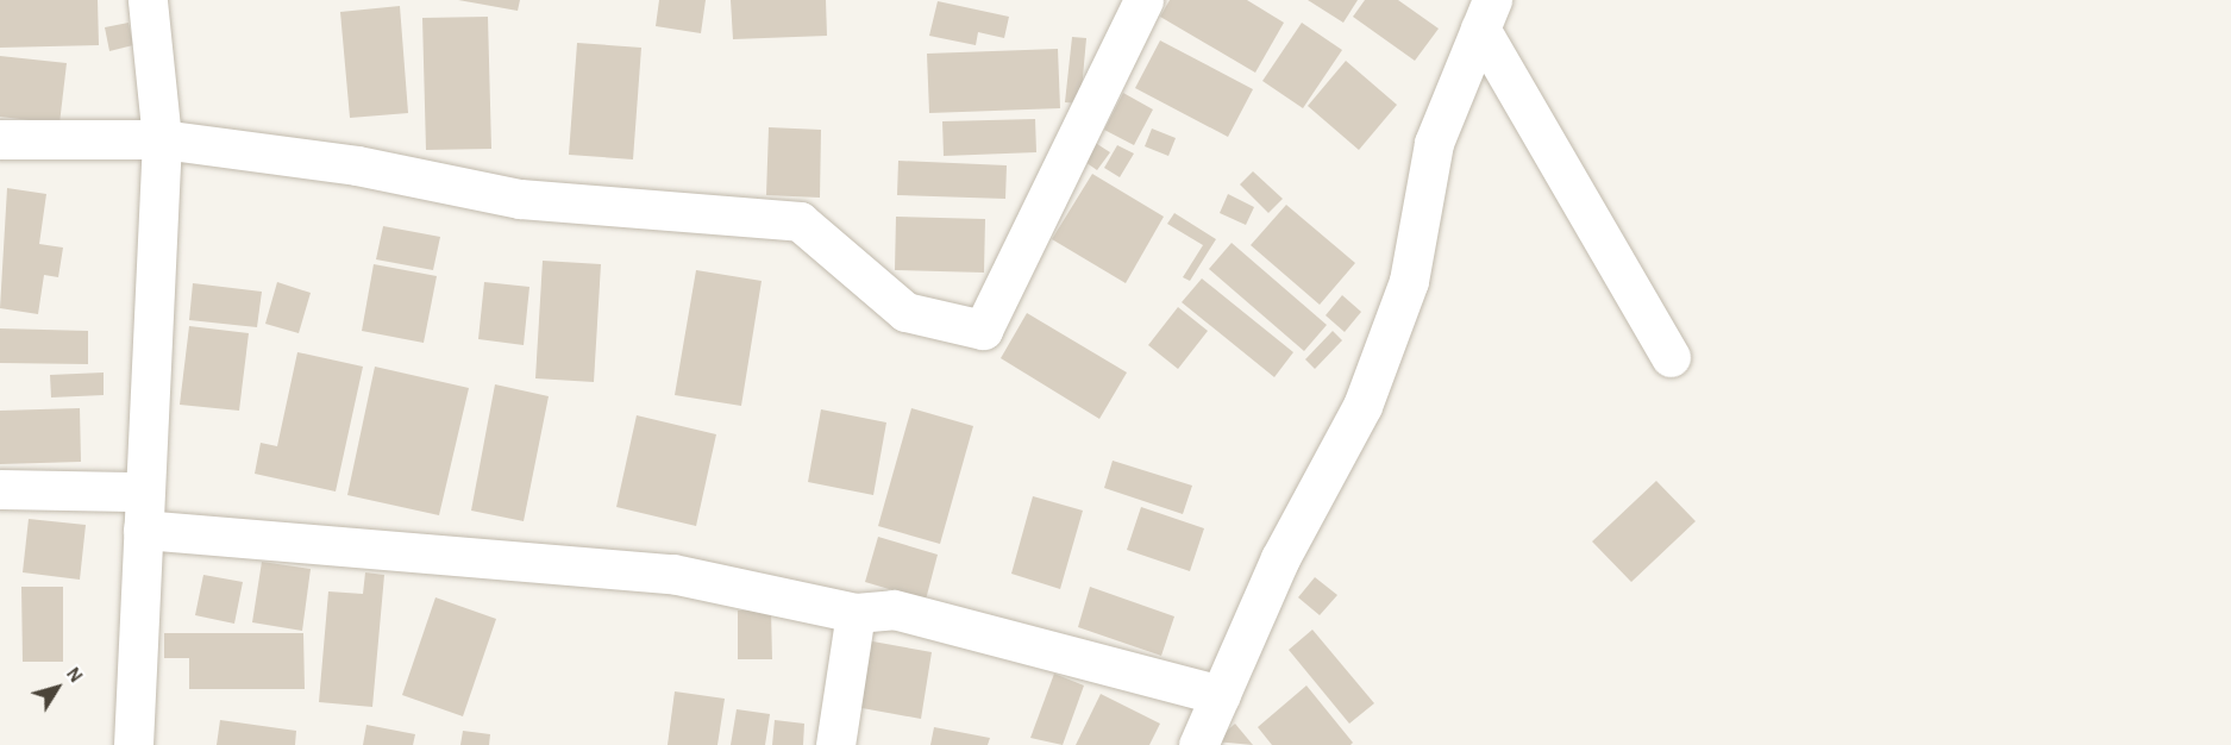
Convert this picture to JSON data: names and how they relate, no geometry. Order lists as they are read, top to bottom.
{
  "north": "top right"
}
